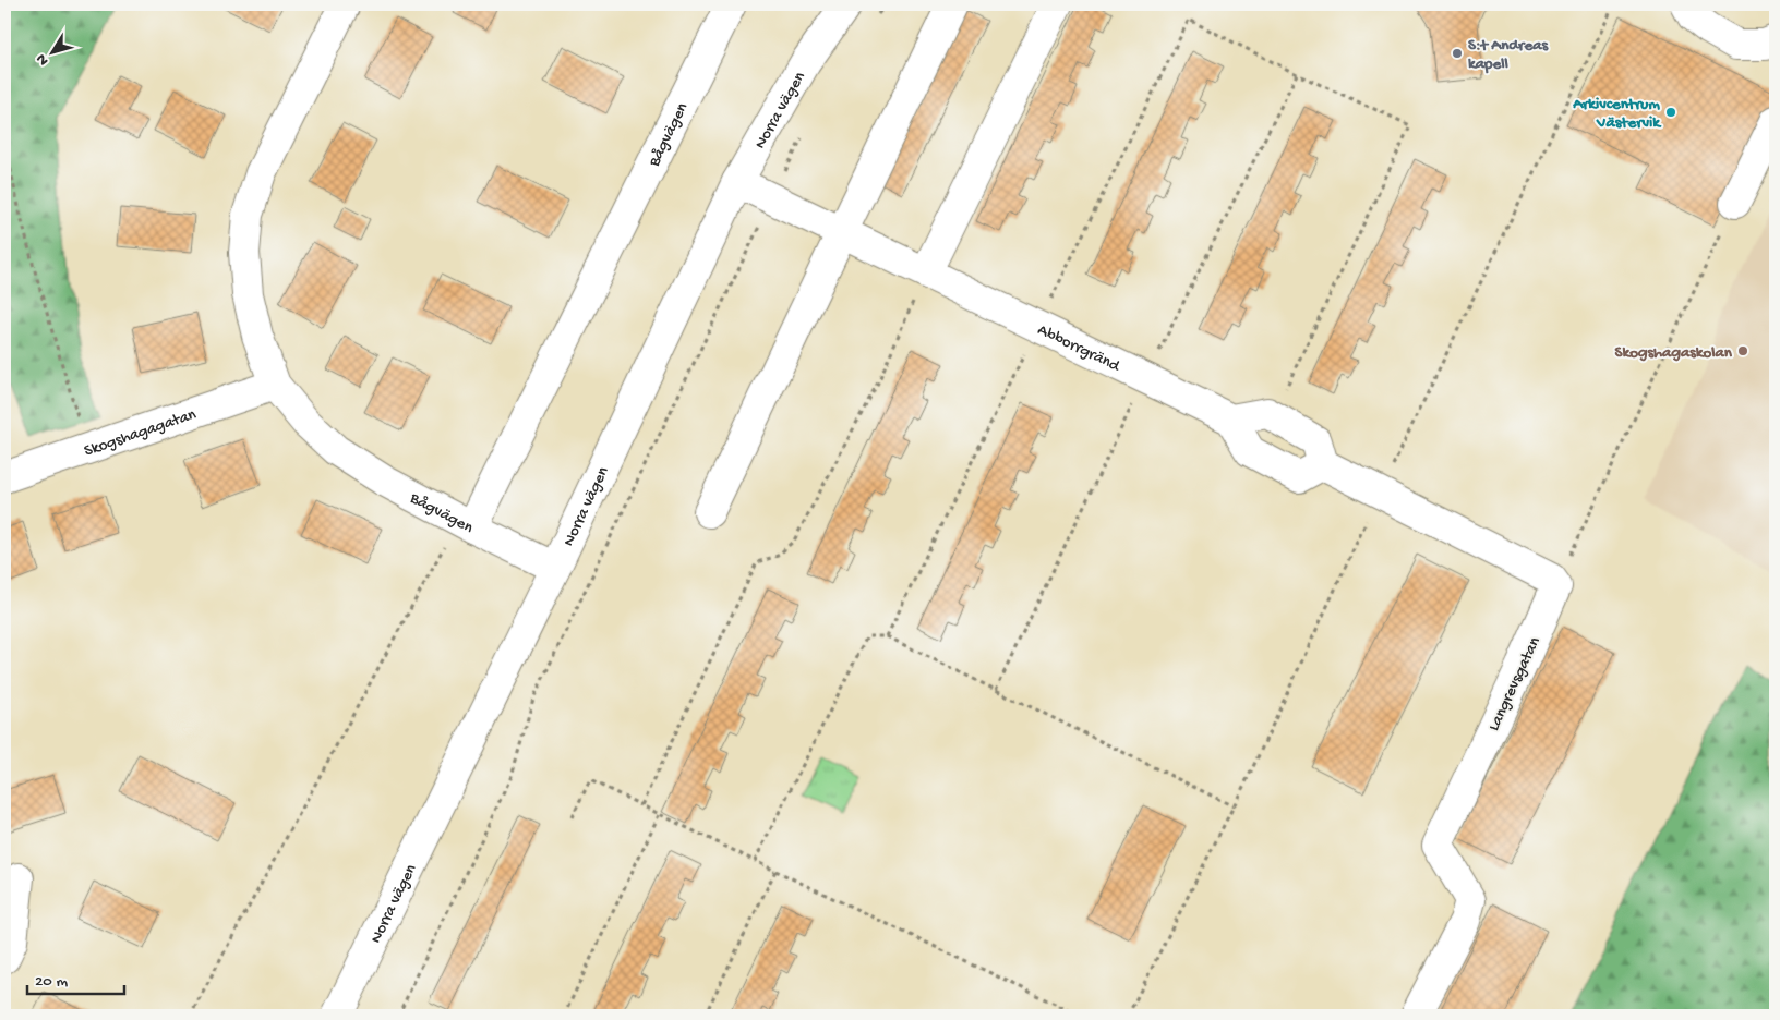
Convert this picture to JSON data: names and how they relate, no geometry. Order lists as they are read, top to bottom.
{
  "streets": {
    "street": [
      "Norra vägen",
      "Bågvägen",
      "Abborrgränd",
      "Skogshagagatan",
      "Langrevsgatan"
    ]
  },
  "crossings": [
    ["Norra vägen", "Abborrgränd"],
    ["Bågvägen", "Skogshagagatan"]
  ],
  "places": ["S:t Andreas kapell", "Arkivcentrum Västervik", "Skogshagaskolan"],
  "scale_bar": "20 m",
  "north": "bottom left"
}
